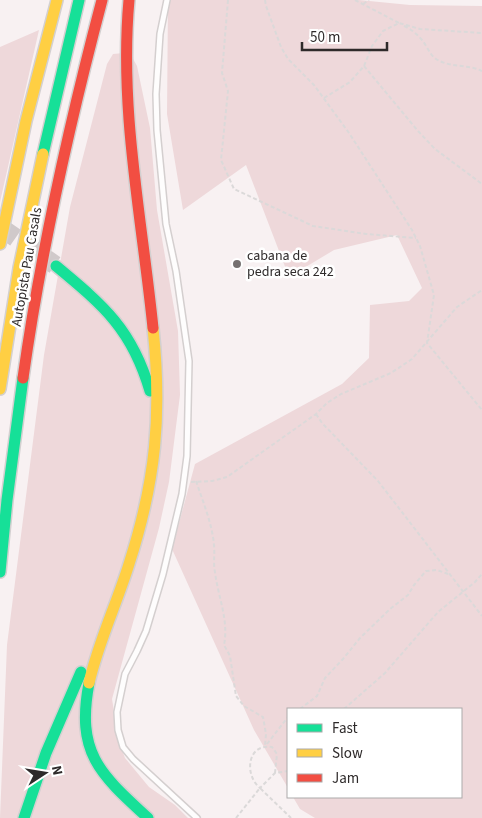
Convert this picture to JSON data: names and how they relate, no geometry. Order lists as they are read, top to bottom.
{
  "streets": {
    "highway": ["Autopista Pau Casals"]
  },
  "places": ["cabana de pedra seca 242"],
  "legend": ["Fast", "Slow", "Jam"],
  "scale_bar": "50 m",
  "north": "right"
}
